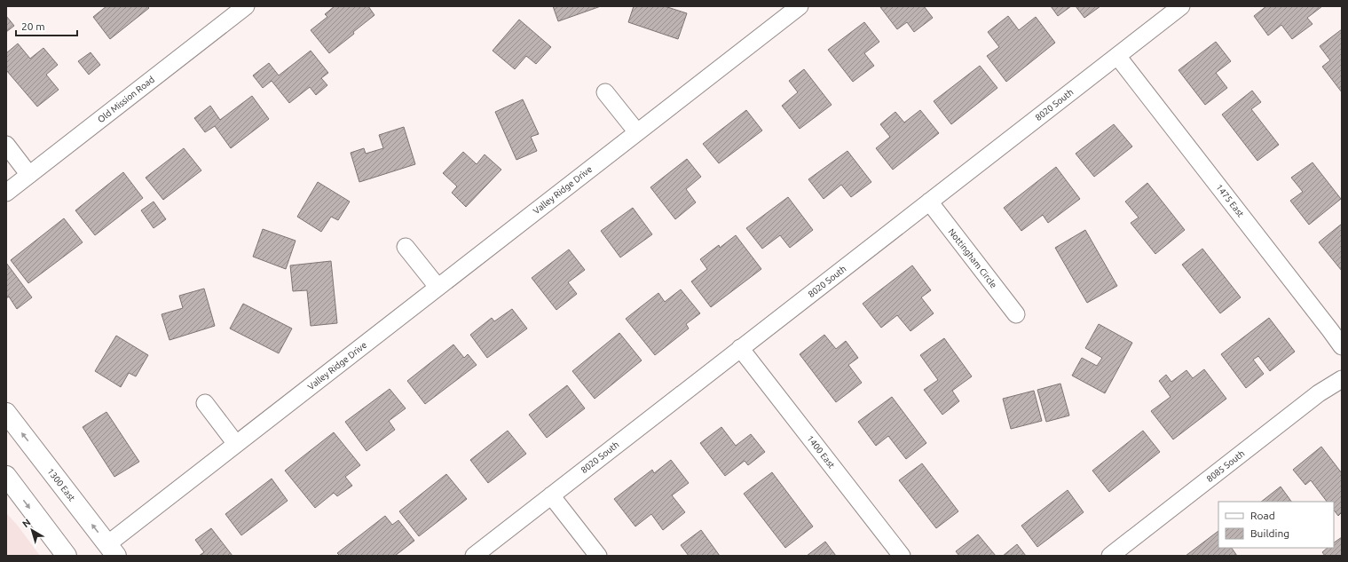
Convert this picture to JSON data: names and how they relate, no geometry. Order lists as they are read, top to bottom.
{
  "streets": {
    "main road": ["1300 East"],
    "street": [
      "Old Mission Road",
      "8020 South",
      "Valley Ridge Drive",
      "1475 East",
      "Nottingham Circle",
      "1400 East",
      "8085 South"
    ]
  },
  "crossings": [
    ["8020 South", "1475 East"],
    ["8020 South", "Nottingham Circle"],
    ["8020 South", "1400 East"],
    ["Valley Ridge Drive", "1300 East"]
  ],
  "legend": ["Road", "Building"],
  "scale_bar": "20 m",
  "north": "top left"
}
